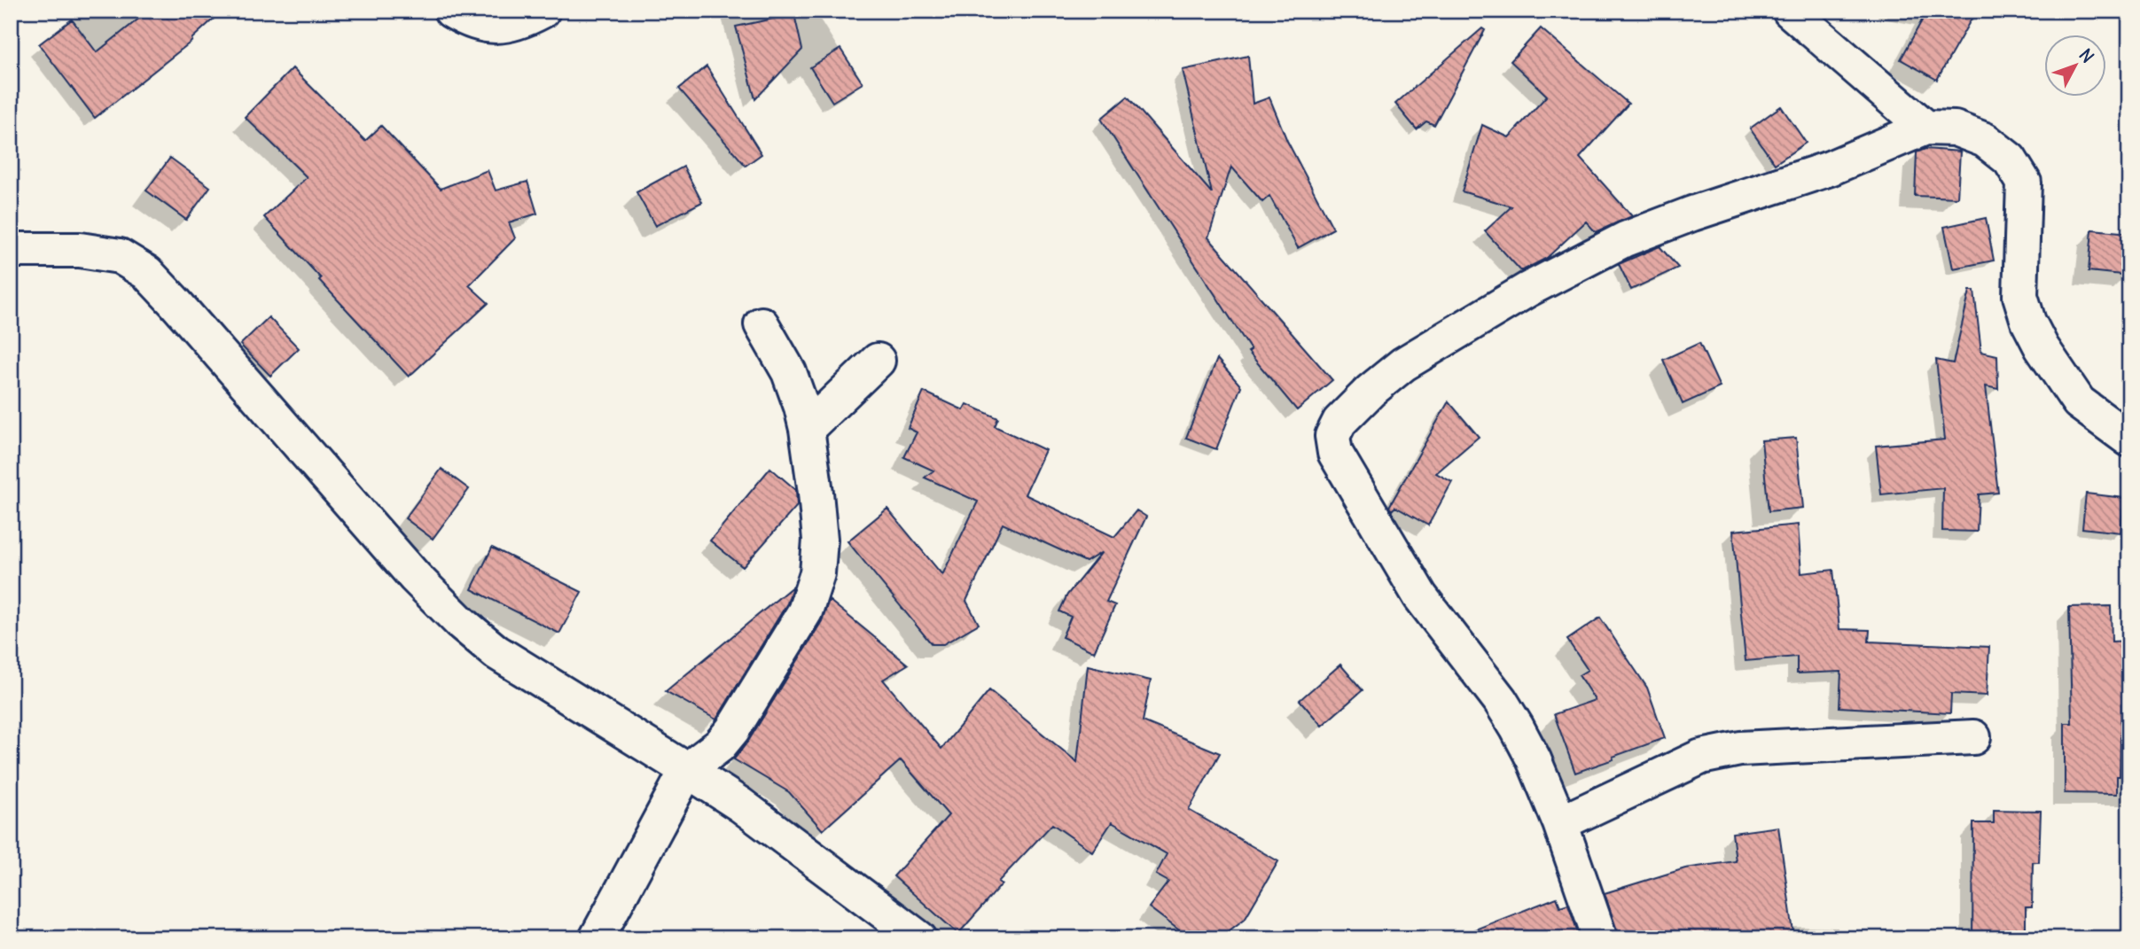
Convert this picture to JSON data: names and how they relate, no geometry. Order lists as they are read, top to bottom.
{
  "north": "top right"
}
